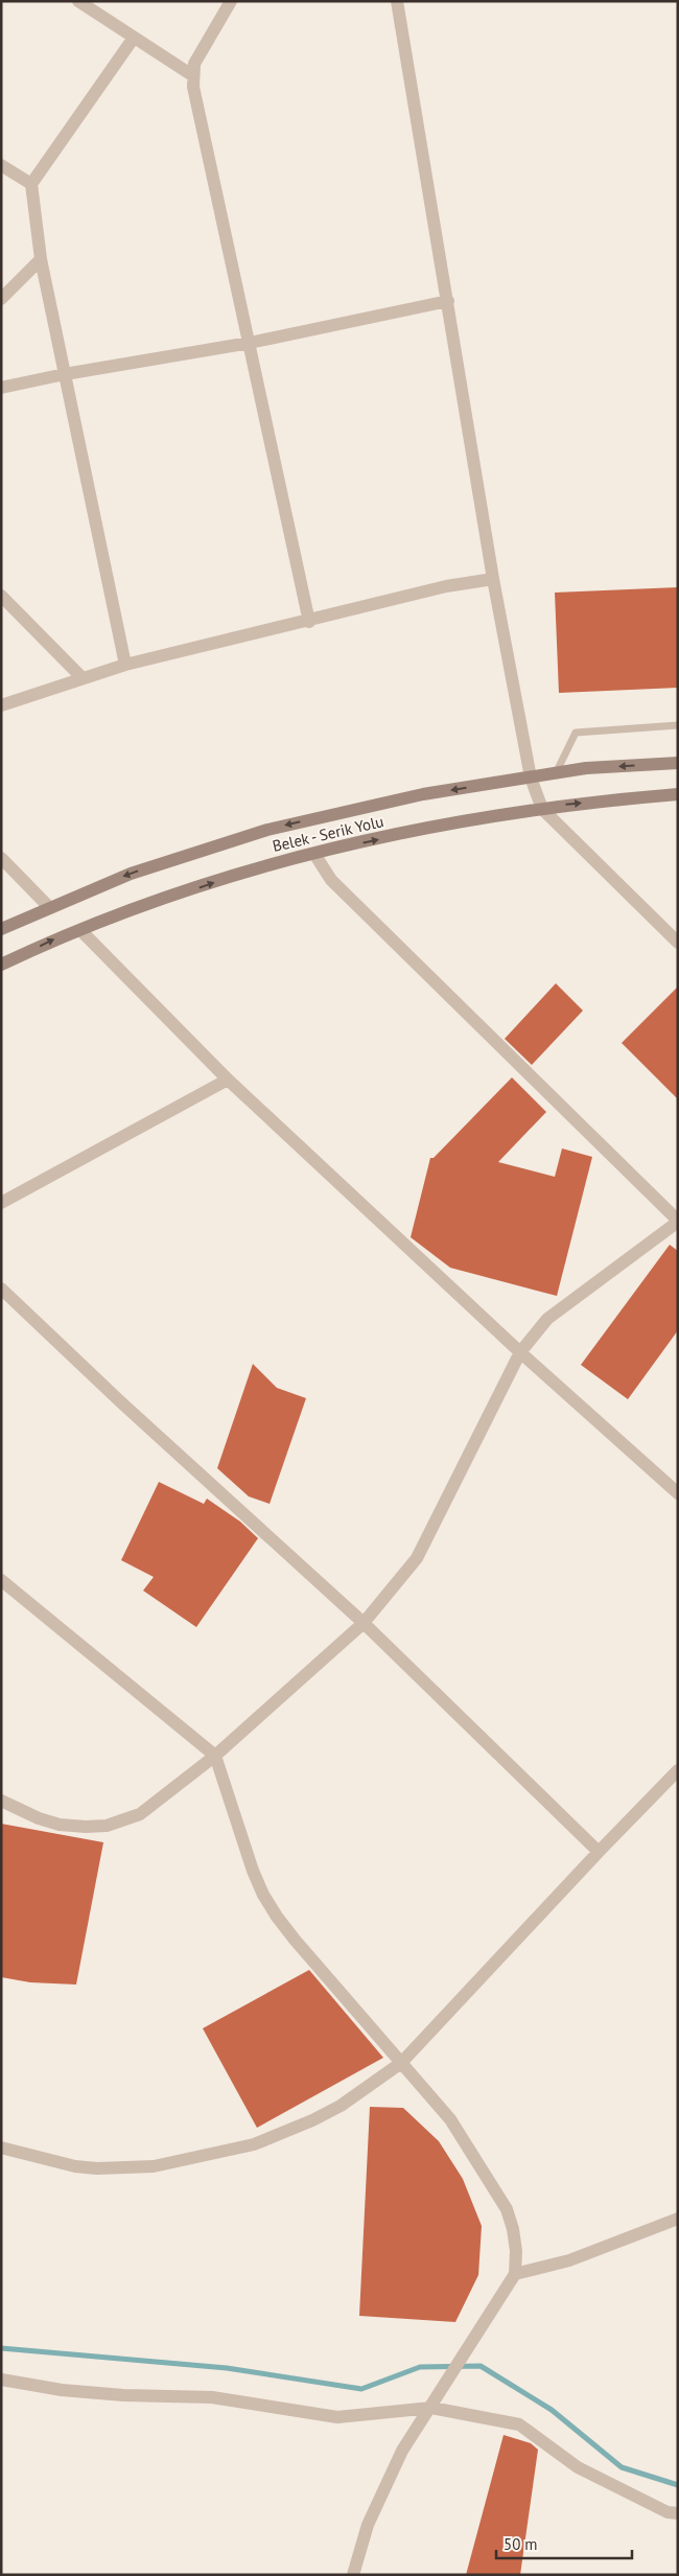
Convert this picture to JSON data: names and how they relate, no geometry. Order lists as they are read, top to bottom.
{
  "streets": {
    "main road": ["Belek - Serik Yolu"]
  },
  "scale_bar": "50 m"
}
